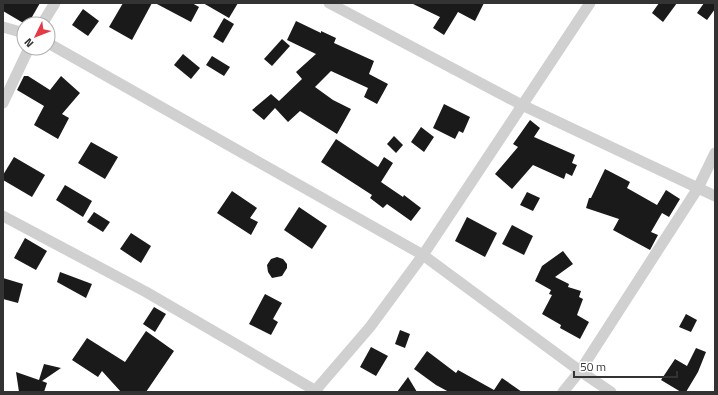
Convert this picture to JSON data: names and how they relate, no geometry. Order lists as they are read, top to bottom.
{
  "scale_bar": "50 m",
  "north": "bottom left"
}
